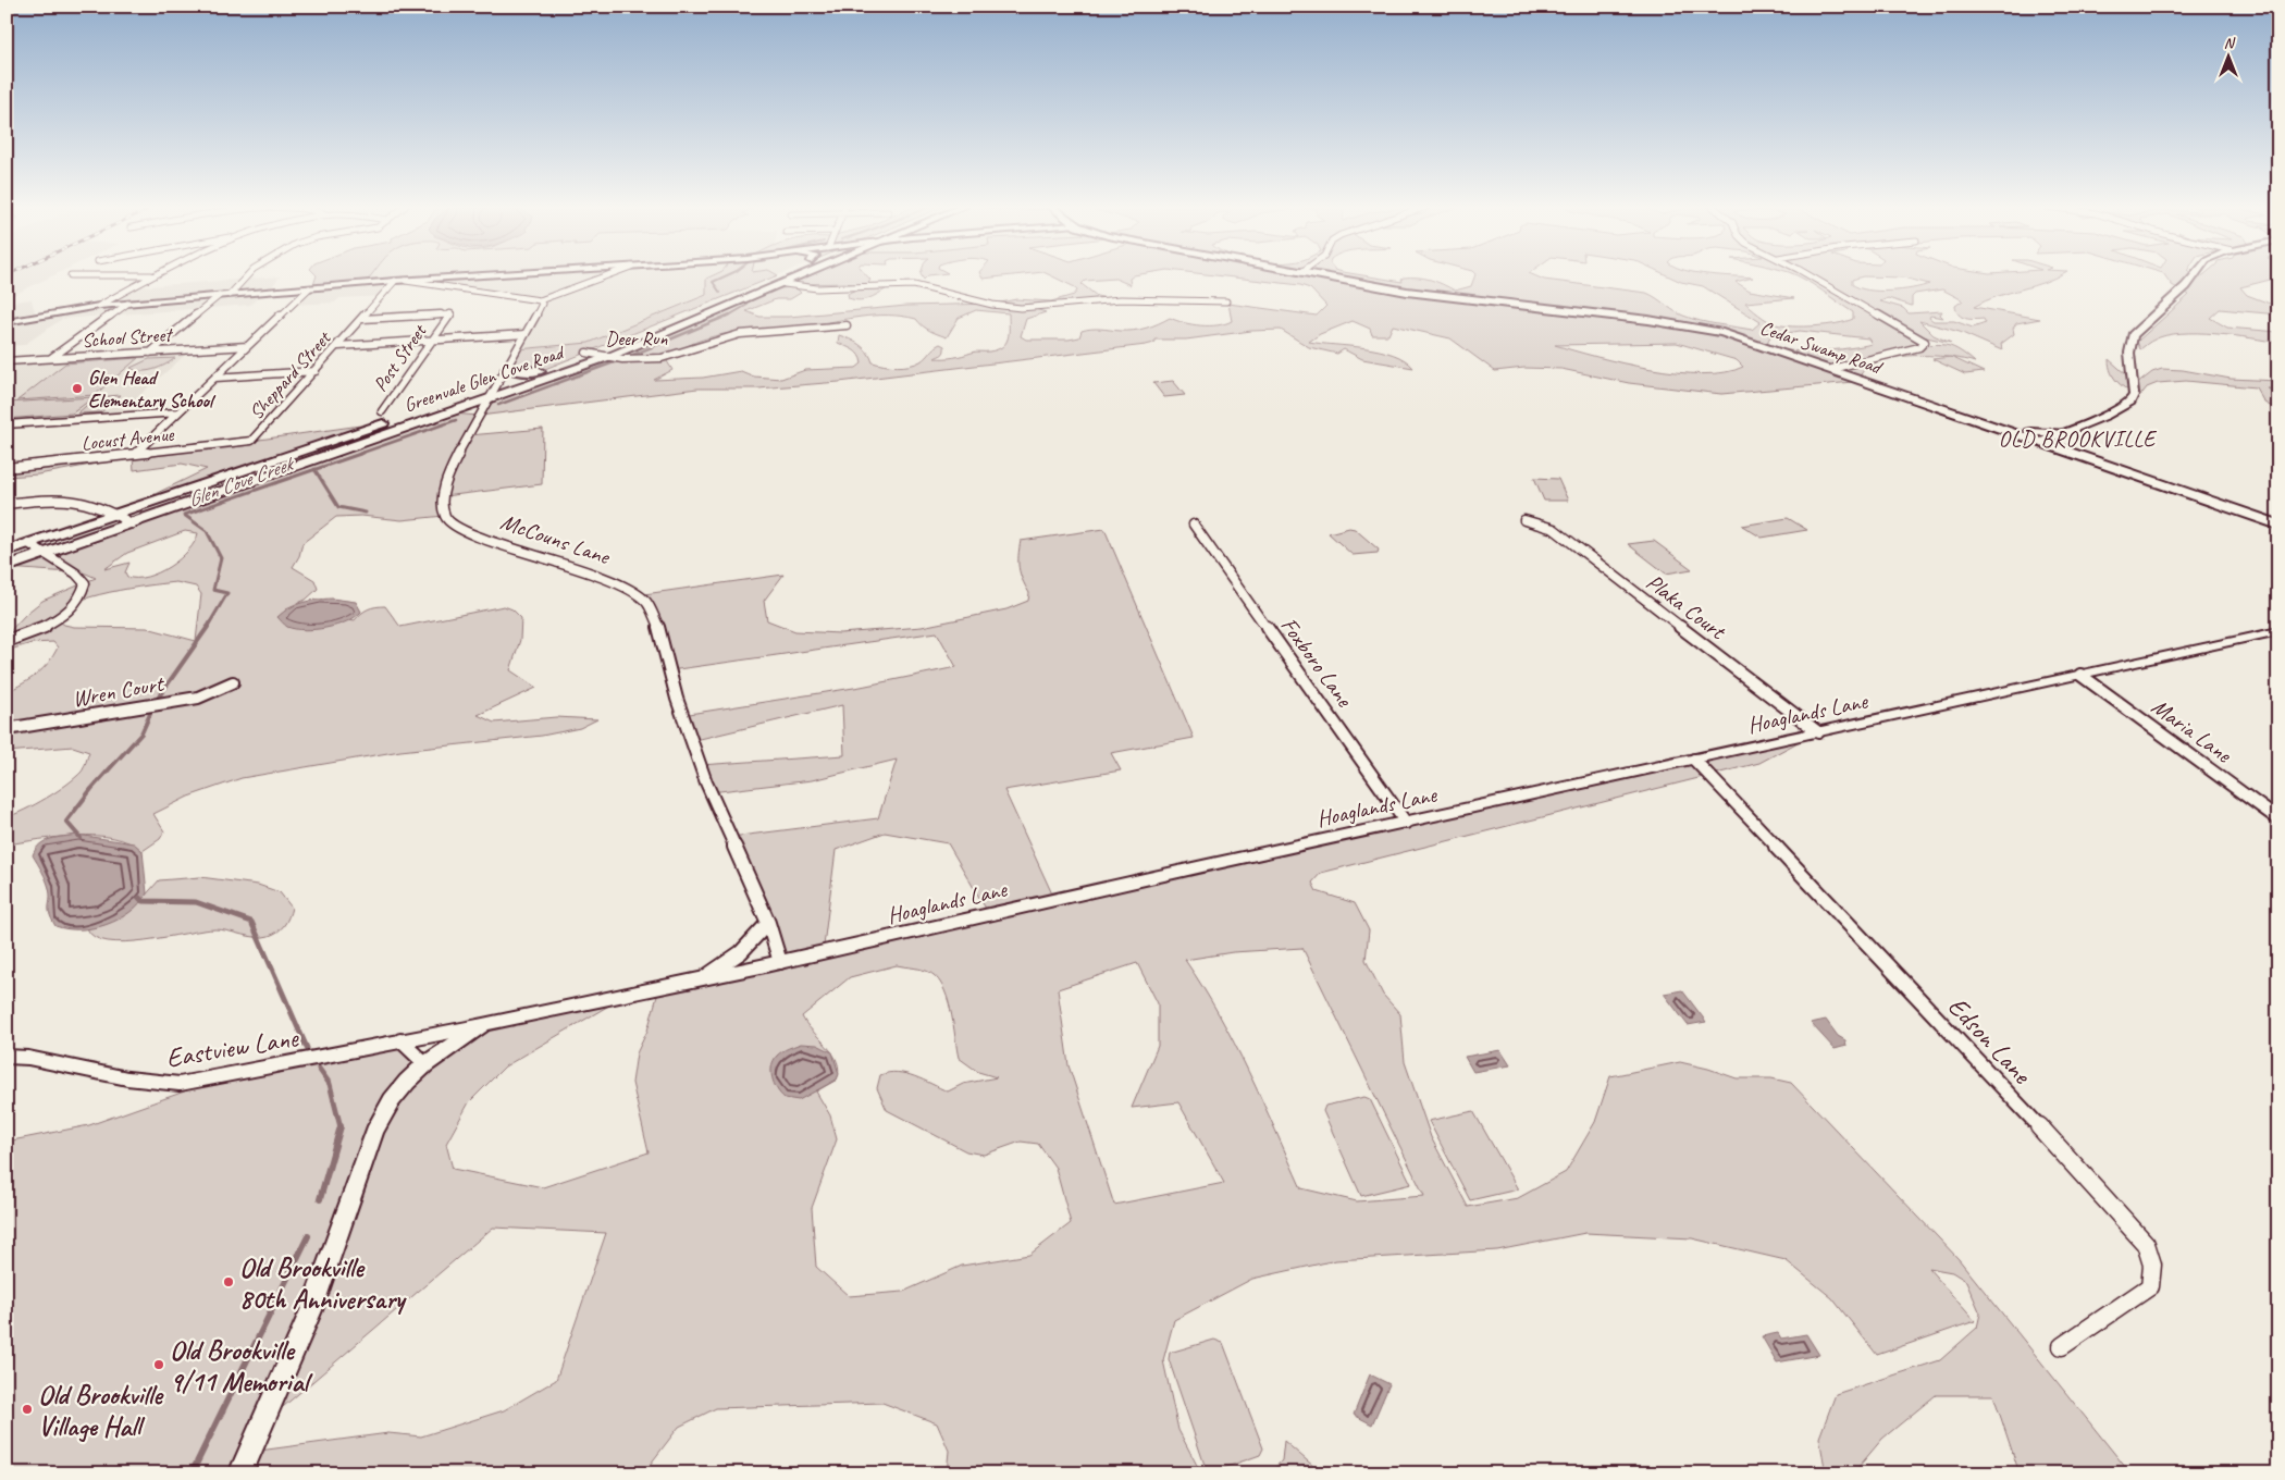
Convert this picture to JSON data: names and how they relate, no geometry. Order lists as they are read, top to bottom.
{
  "streets": {
    "main road": ["Cedar Swamp Road", "Greenvale Glen Cove Road"],
    "street": [
      "School Street",
      "Deer Run",
      "Post Street",
      "Sheppard Street",
      "Locust Avenue",
      "McCouns Lane",
      "Plaka Court",
      "Foxboro Lane",
      "Wren Court",
      "Hoaglands Lane",
      "Maria Lane",
      "Edson Lane",
      "Eastview Lane"
    ]
  },
  "crossings": [
    ["Deer Run", "Greenvale Glen Cove Road"],
    ["Post Street", "Sheppard Street"],
    ["Sheppard Street", "Locust Avenue"],
    ["Greenvale Glen Cove Road", "McCouns Lane"],
    ["McCouns Lane", "Hoaglands Lane"],
    ["Plaka Court", "Hoaglands Lane"],
    ["Foxboro Lane", "Hoaglands Lane"],
    ["Hoaglands Lane", "Maria Lane"],
    ["Hoaglands Lane", "Edson Lane"],
    ["Hoaglands Lane", "Eastview Lane"]
  ],
  "districts": ["OLD BROOKVILLE"],
  "water": ["Glen Cove Creek"],
  "places": [
    "Glen Head Elementary School",
    "Old Brookville 80th Anniversary",
    "Old Brookville 9/11 Memorial",
    "Old Brookville Village Hall"
  ],
  "north": "top"
}
